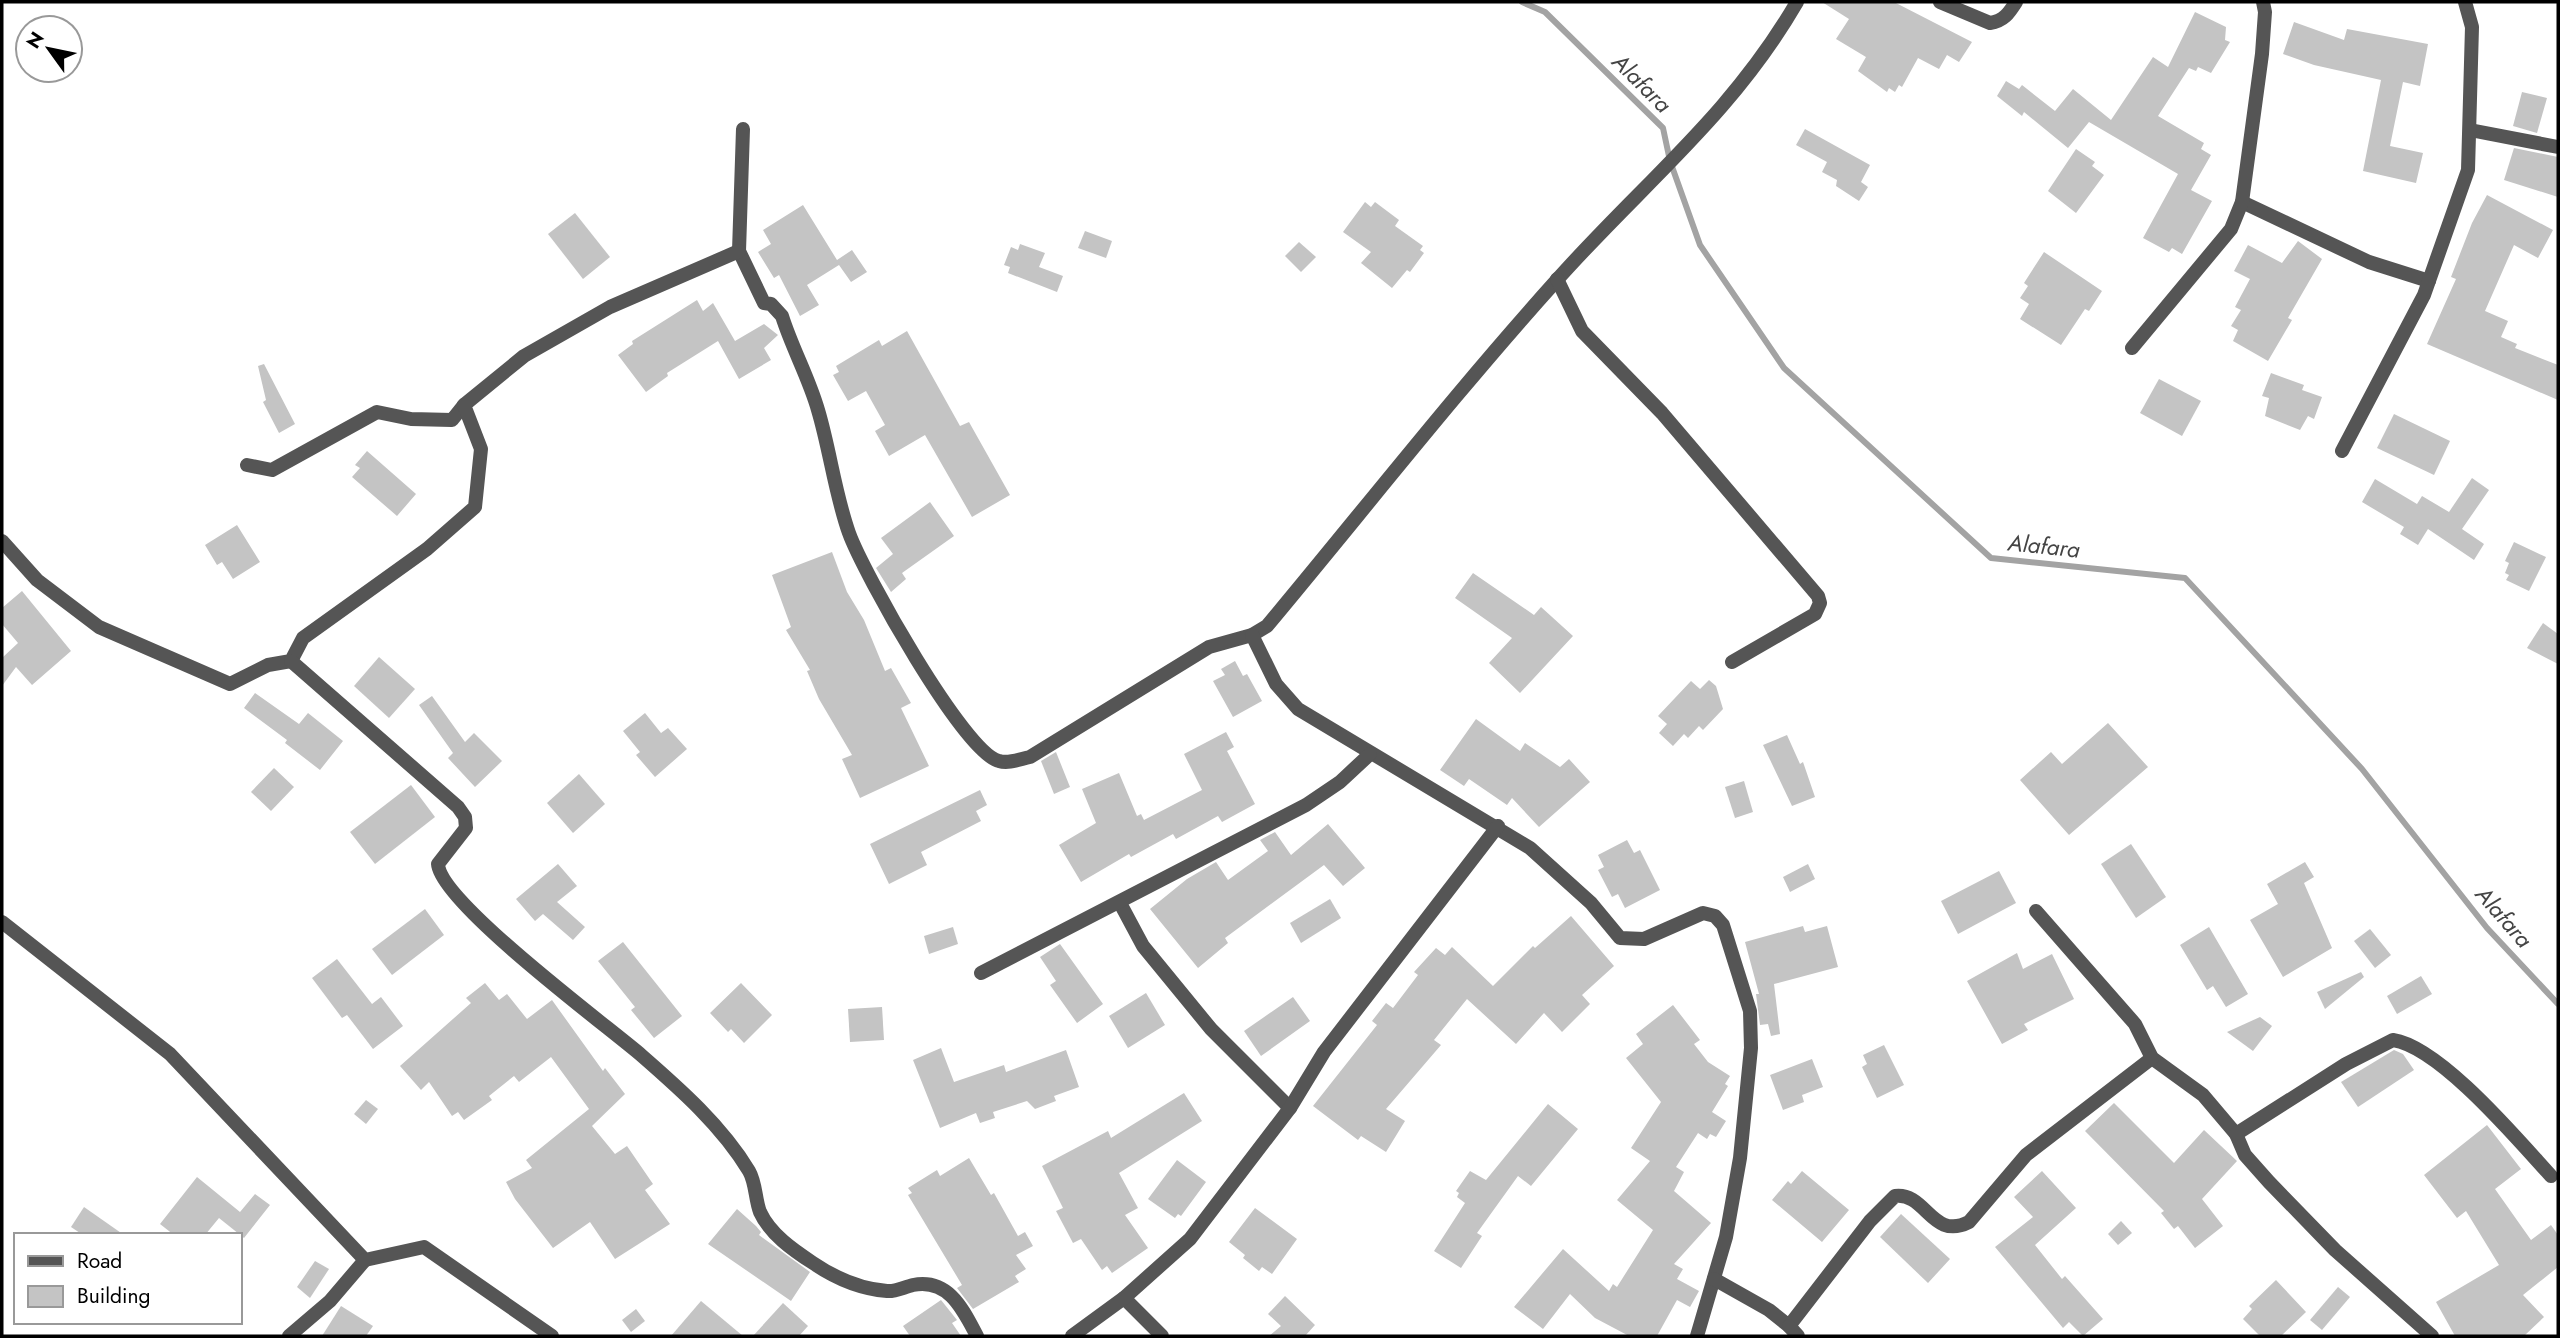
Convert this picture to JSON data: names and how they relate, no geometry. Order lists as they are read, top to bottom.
{
  "water": ["Alafara"],
  "legend": ["Road", "Building"],
  "north": "top left"
}
